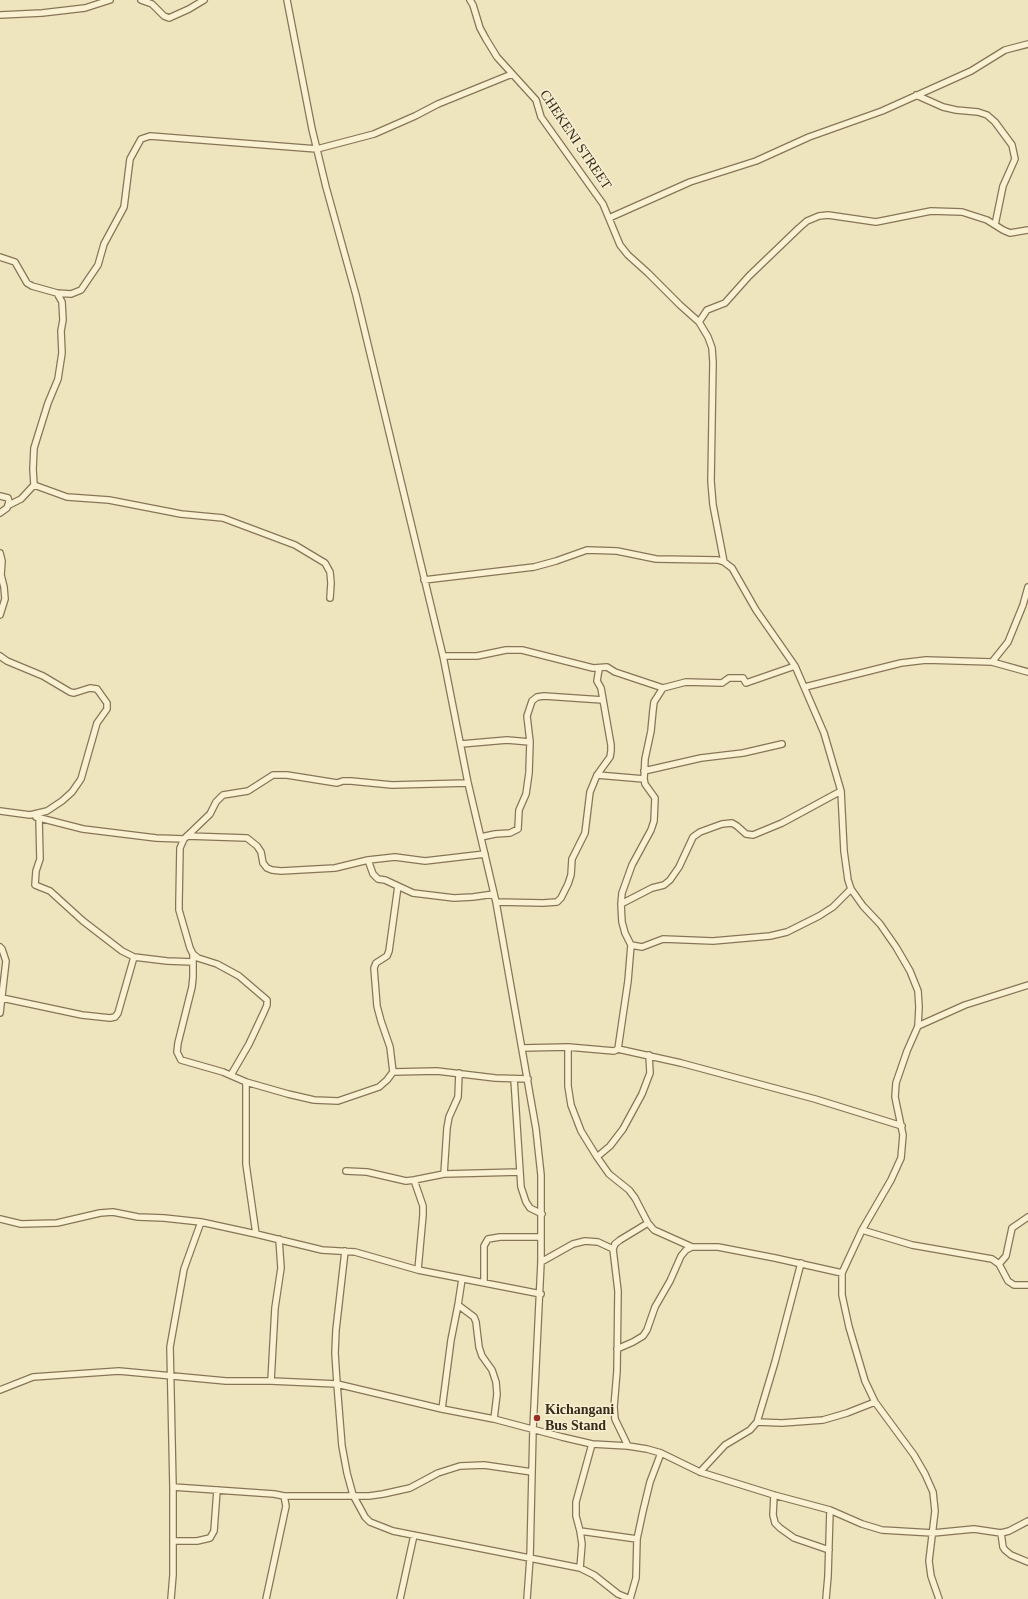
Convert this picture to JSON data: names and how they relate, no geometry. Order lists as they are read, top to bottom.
{
  "streets": {
    "street": ["CHEKENI STREET"]
  },
  "places": ["Kichangani Bus Stand"]
}
